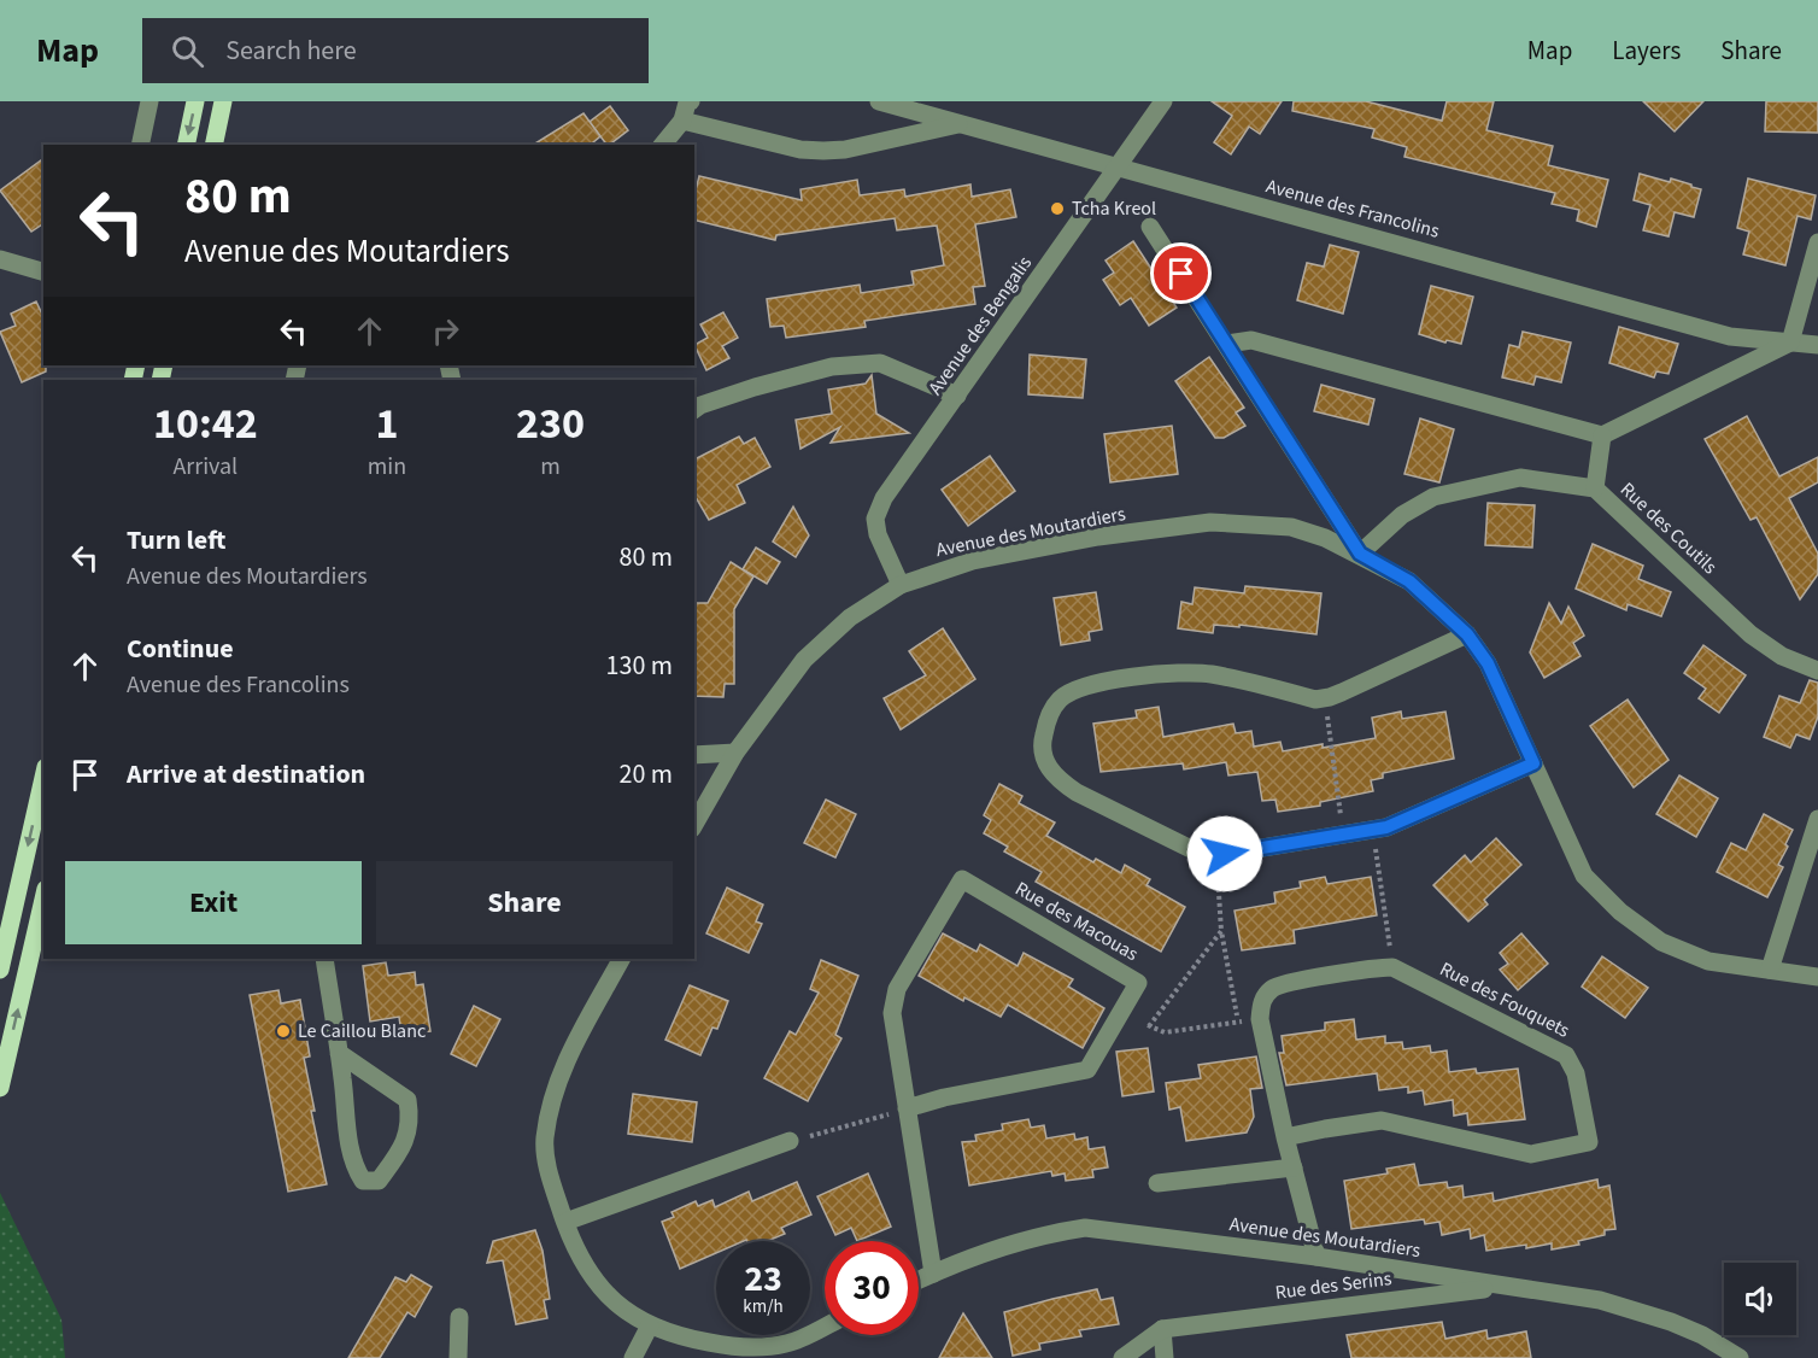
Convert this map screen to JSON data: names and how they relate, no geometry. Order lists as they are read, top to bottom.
{
  "streets": {
    "street": [
      "Avenue des Francolins",
      "Avenue des Bengalis",
      "Rue des Coutils",
      "Avenue des Moutardiers",
      "Rue des Macouas",
      "Rue des Fouquets",
      "Rue des Serins"
    ]
  },
  "crossings": [
    ["Avenue des Francolins", "Avenue des Bengalis"],
    ["Avenue des Bengalis", "Avenue des Moutardiers"],
    ["Rue des Coutils", "Avenue des Moutardiers"],
    ["Avenue des Moutardiers", "Rue des Macouas"],
    ["Avenue des Moutardiers", "Rue des Serins"]
  ],
  "places": ["Tcha Kreol", "Le Caillou Blanc"],
  "page": {
    "header": "Map",
    "search": "Search here",
    "nav": ["Map", "Layers", "Share"],
    "turn": ["80 m", "Avenue des Moutardiers"],
    "eta": [
      "10:42",
      "Arrival",
      "1",
      "min",
      "230",
      "m"
    ],
    "list": [
      {
        "name": "Turn left",
        "note": "Avenue des Moutardiers",
        "value": "80 m"
      },
      {
        "name": "Continue",
        "note": "Avenue des Francolins",
        "value": "130 m"
      },
      {
        "name": "Arrive at destination",
        "value": "20 m"
      }
    ],
    "buttons": ["Exit", "Share"],
    "speed": "23 km/h",
    "limit": "30"
  }
}
